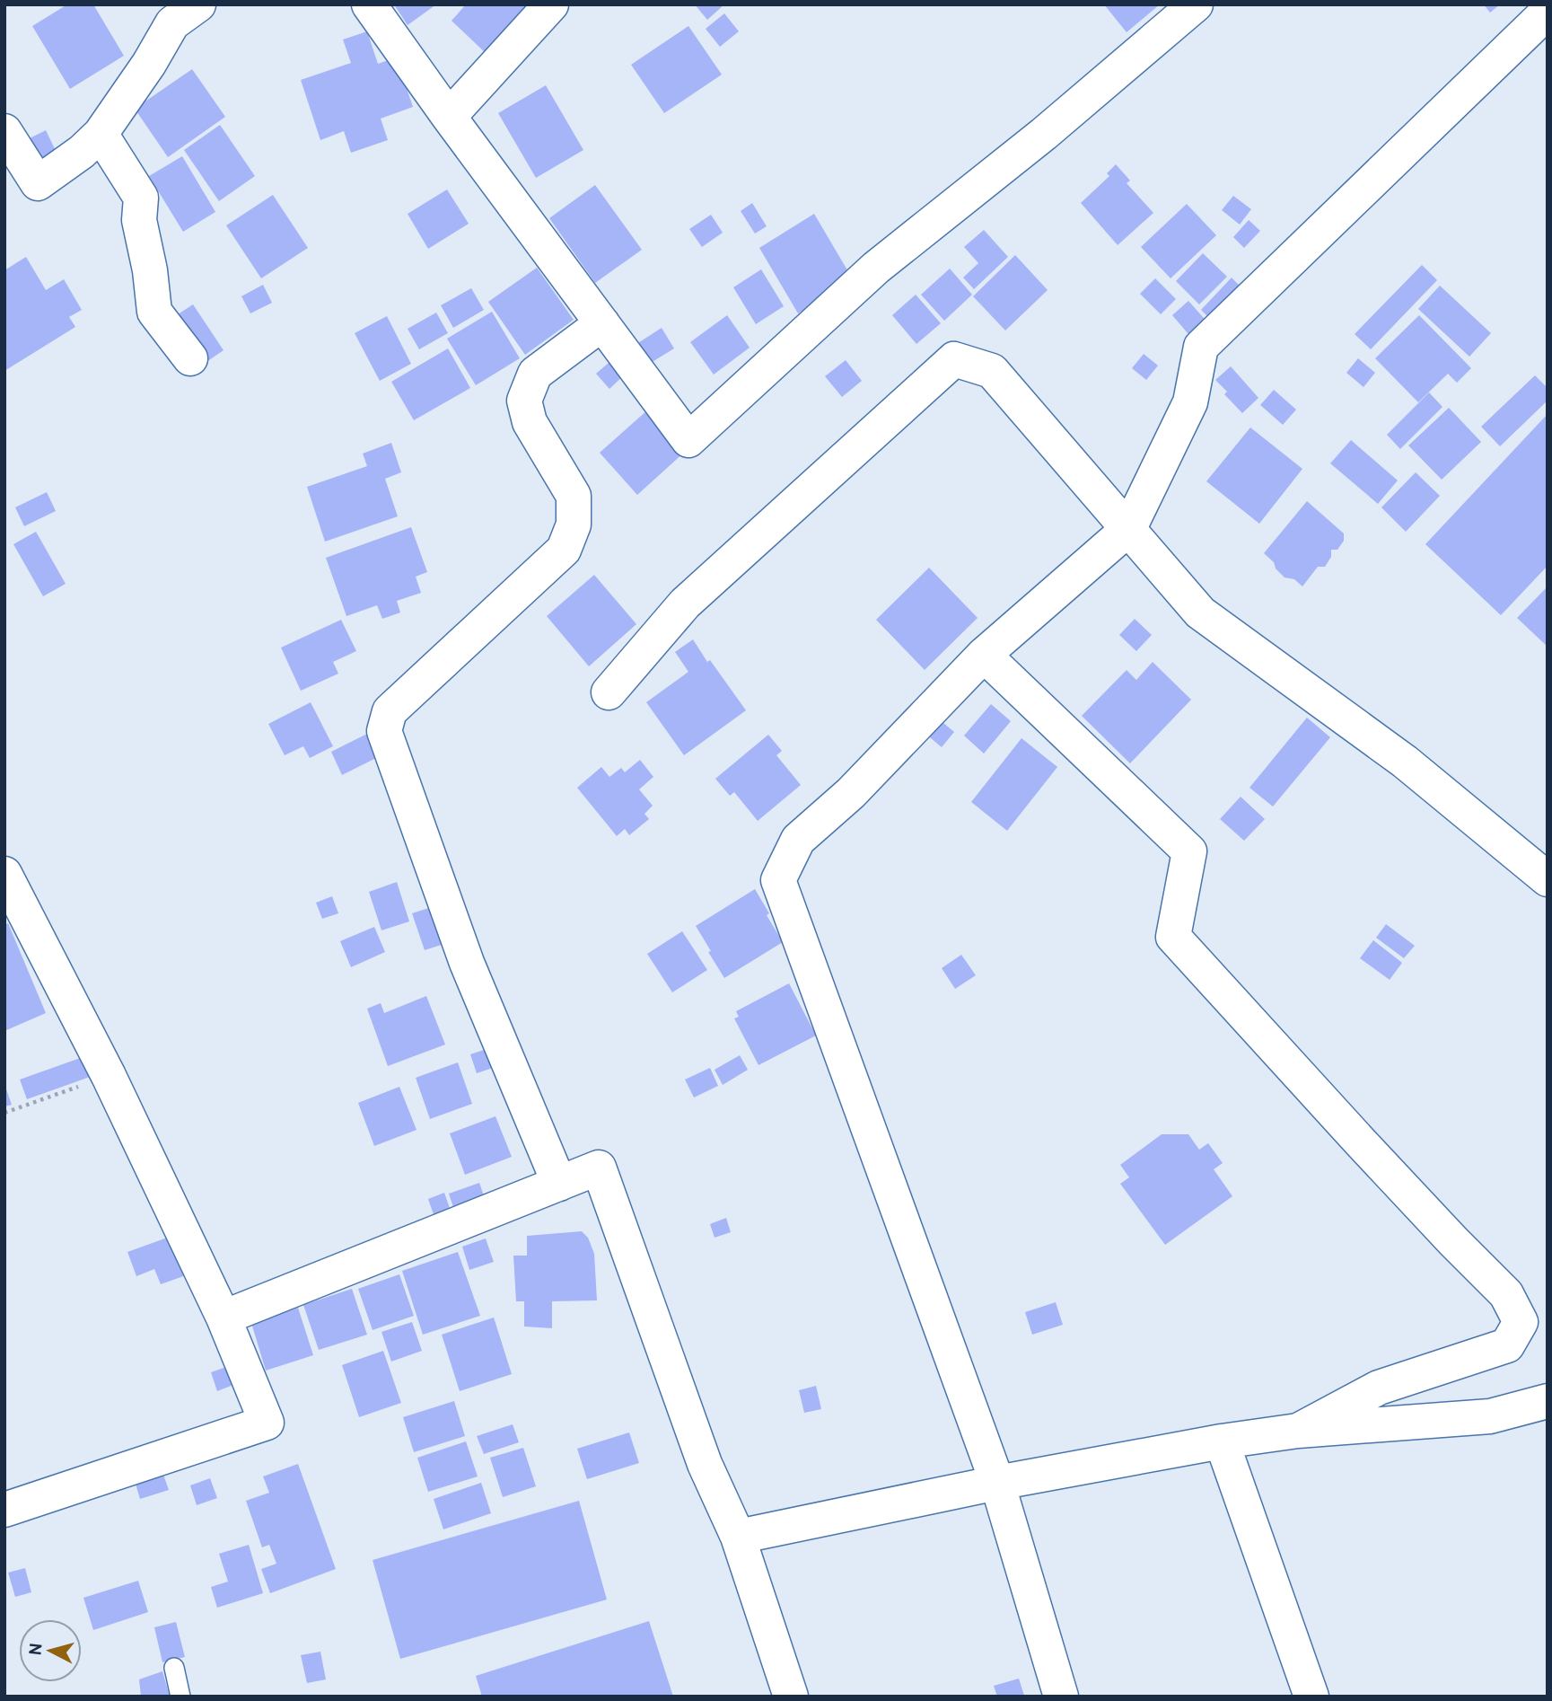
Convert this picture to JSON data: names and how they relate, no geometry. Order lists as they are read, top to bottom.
{
  "north": "left"
}
